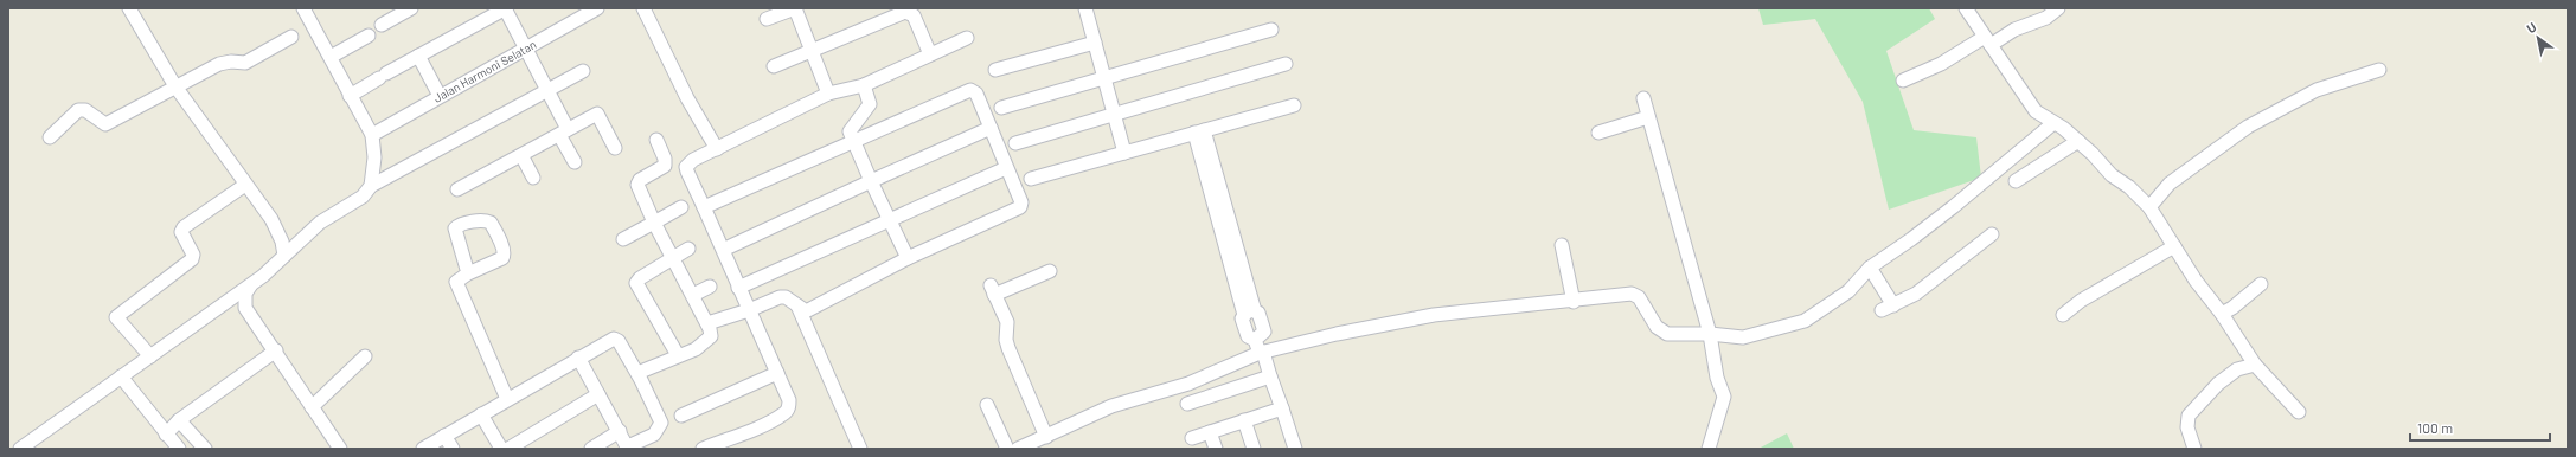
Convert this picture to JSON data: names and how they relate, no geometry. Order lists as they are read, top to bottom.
{
  "streets": {
    "street": ["Jalan Harmoni Selatan"]
  },
  "scale_bar": "100 m",
  "north": "top left"
}
